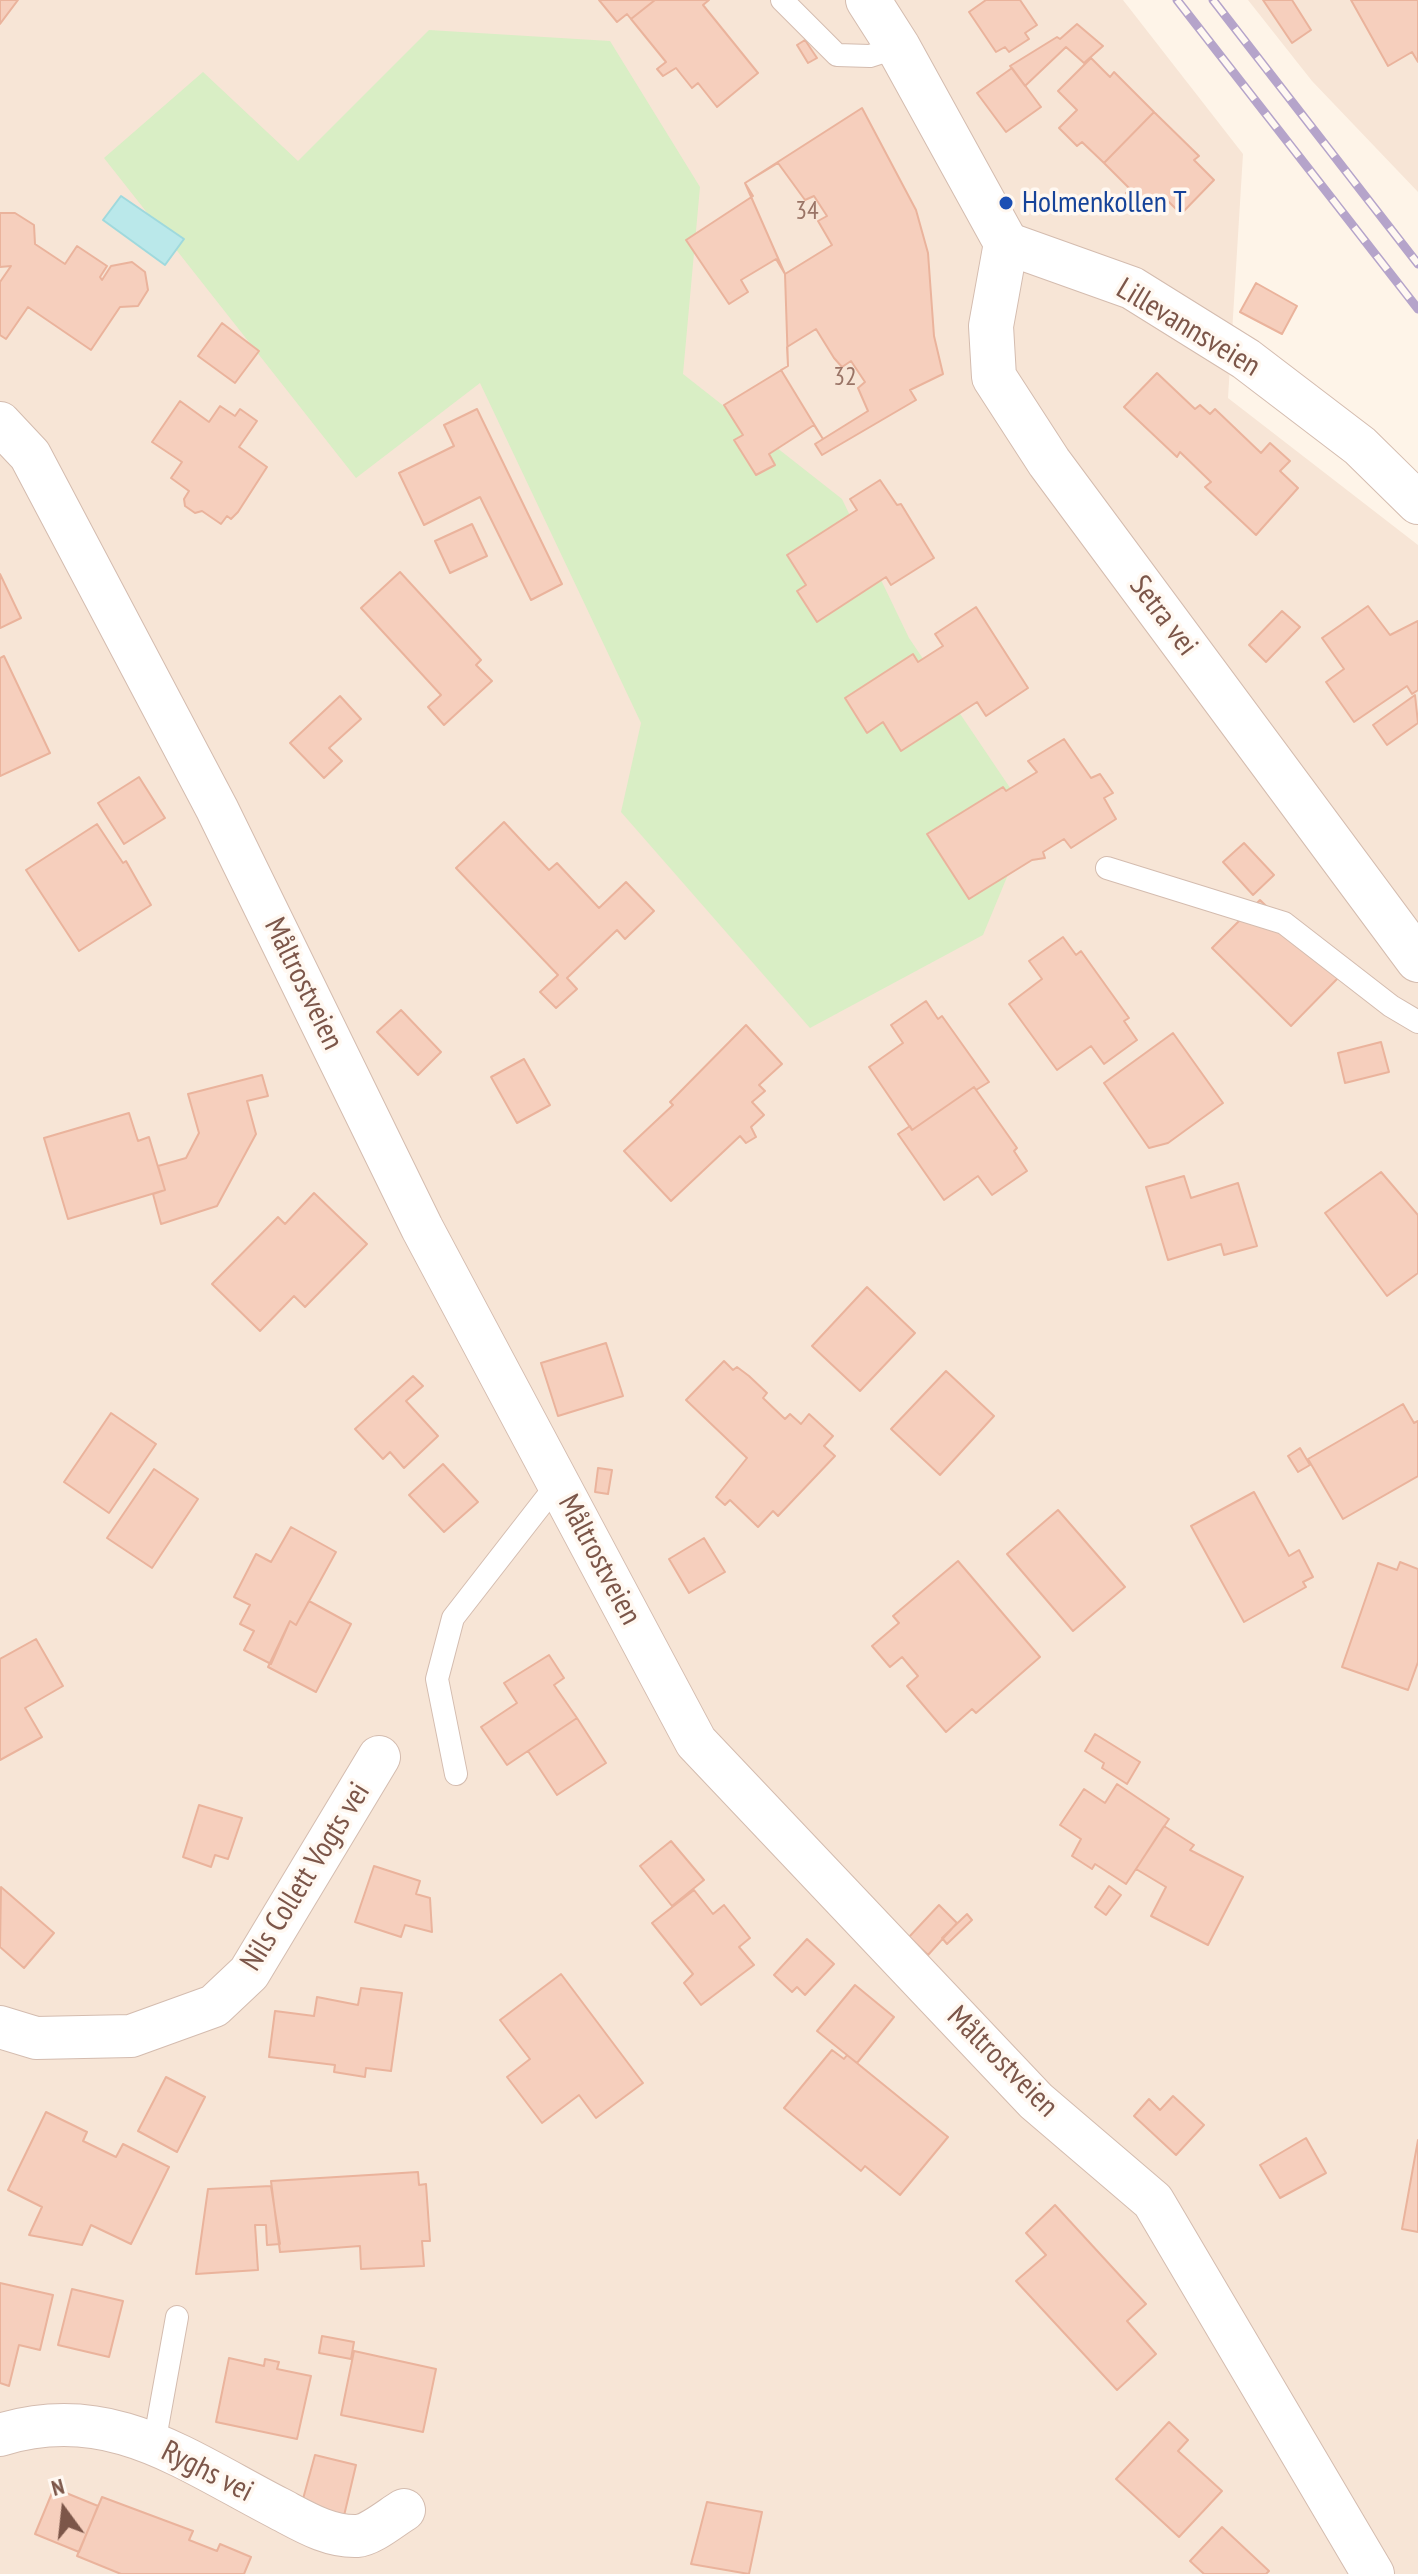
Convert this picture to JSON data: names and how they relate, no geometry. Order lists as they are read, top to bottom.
{
  "streets": {
    "street": [
      "Lillevannsveien",
      "Setra vei",
      "Måltrostveien",
      "Nils Collett Vogts vei",
      "Ryghs vei"
    ]
  },
  "crossings": [
    ["Lillevannsveien", "Setra vei"]
  ],
  "places": ["Holmenkollen T"],
  "house_numbers": ["34", "32"],
  "north": "top"
}
